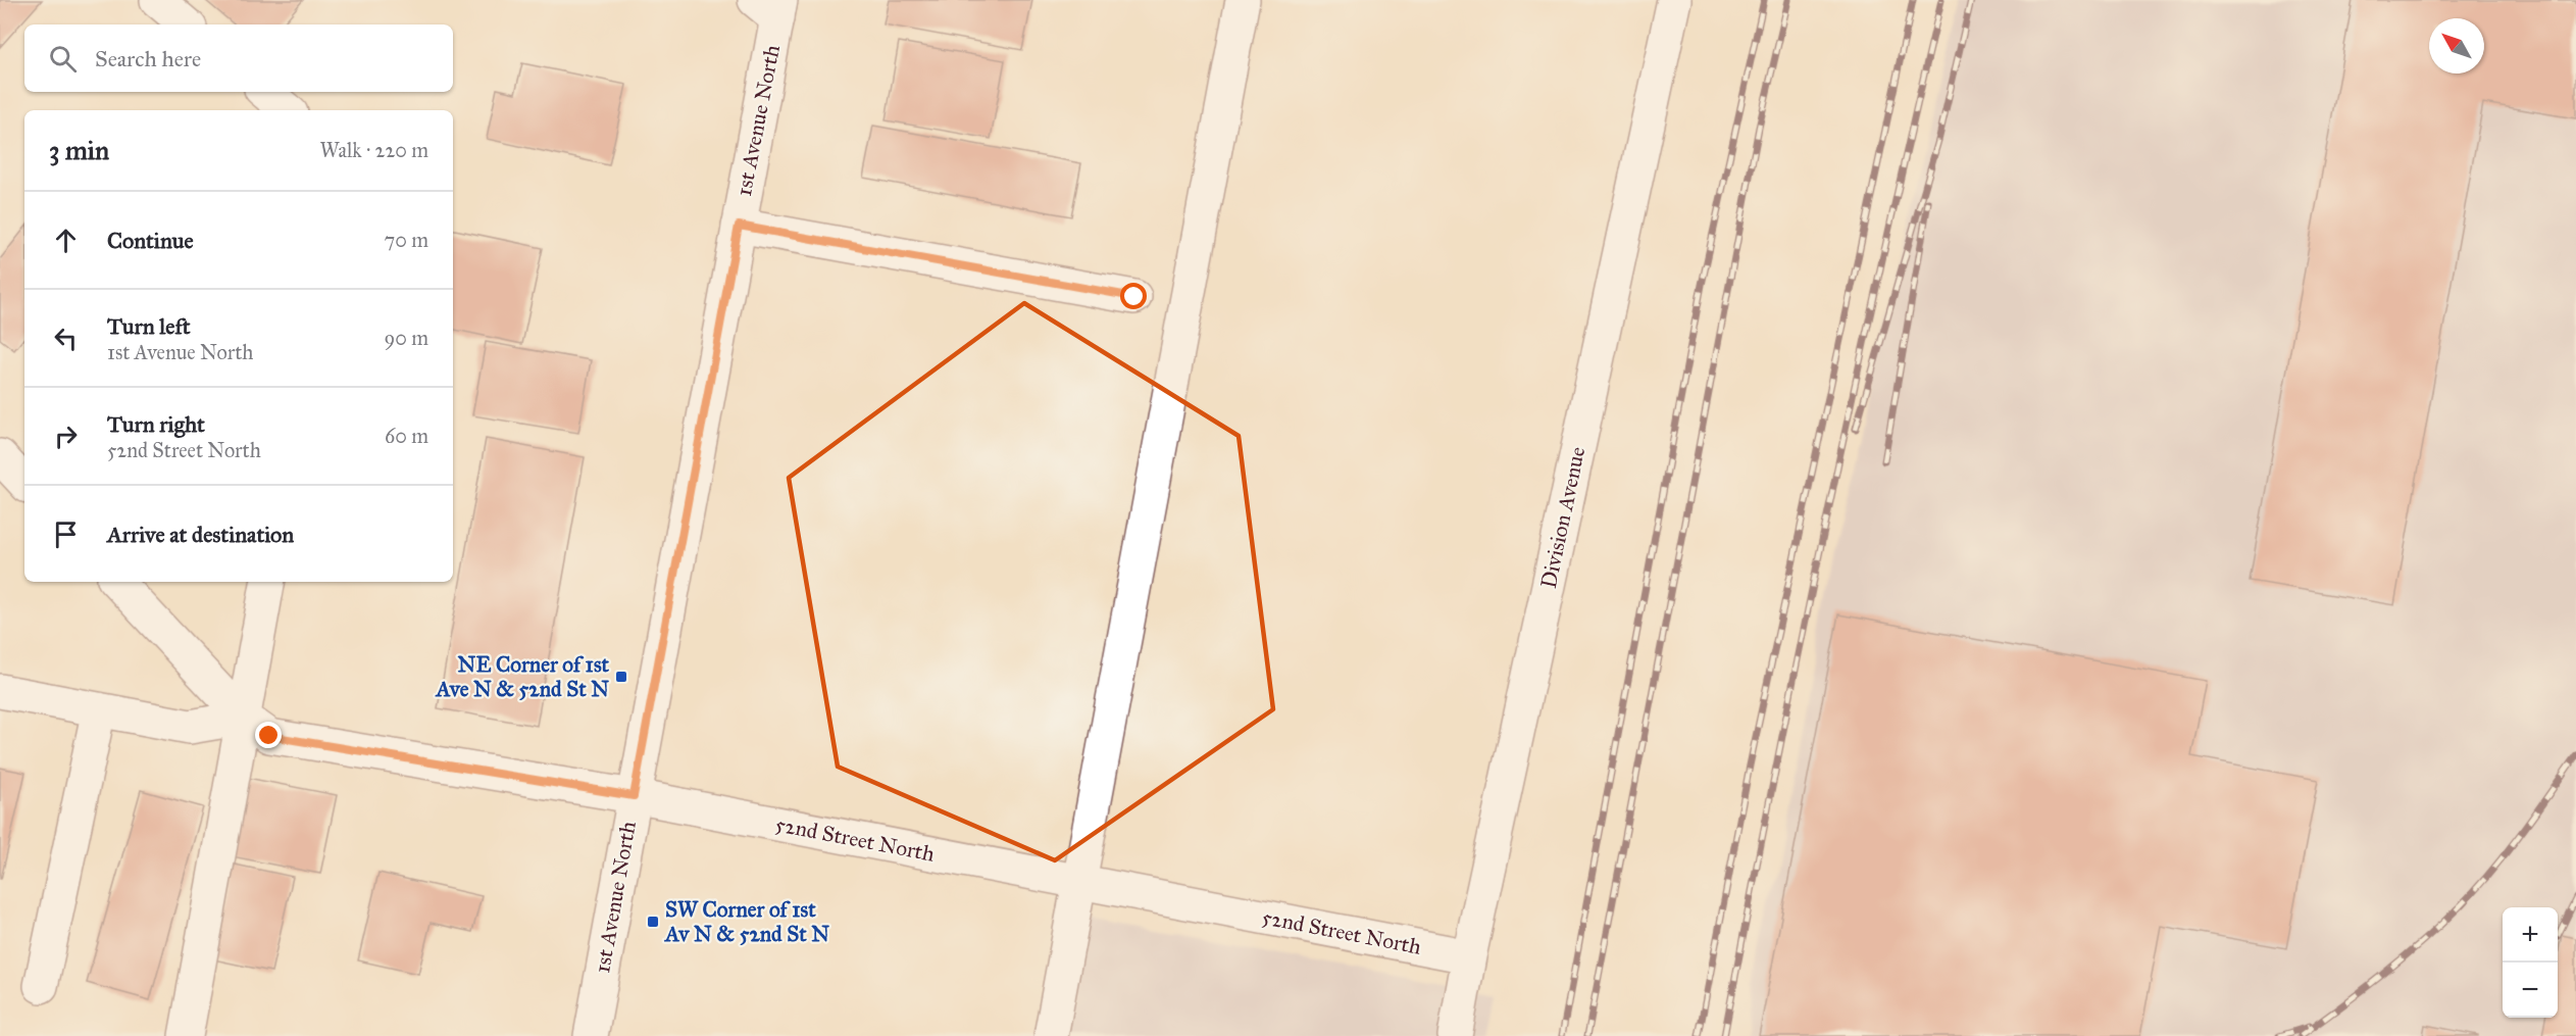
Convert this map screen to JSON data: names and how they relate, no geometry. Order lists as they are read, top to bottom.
{
  "streets": {
    "street": ["1st Avenue North", "Division Avenue", "52nd Street North"]
  },
  "crossings": [
    ["1st Avenue North", "52nd Street North"],
    ["Division Avenue", "52nd Street North"]
  ],
  "places": {
    "transit": ["NE Corner of 1st Ave N & 52nd St N", "SW Corner of 1st Av N & 52nd St N"]
  },
  "north": "top left",
  "page": {
    "search": "Search here",
    "heading": ["3 min", "Walk · 220 m"],
    "list": [
      ["Continue", "70 m"],
      ["Turn left", "1st Avenue North", "90 m"],
      ["Turn right", "52nd Street North", "60 m"],
      "Arrive at destination"
    ],
    "map_buttons": ["+", "−"]
  }
}
